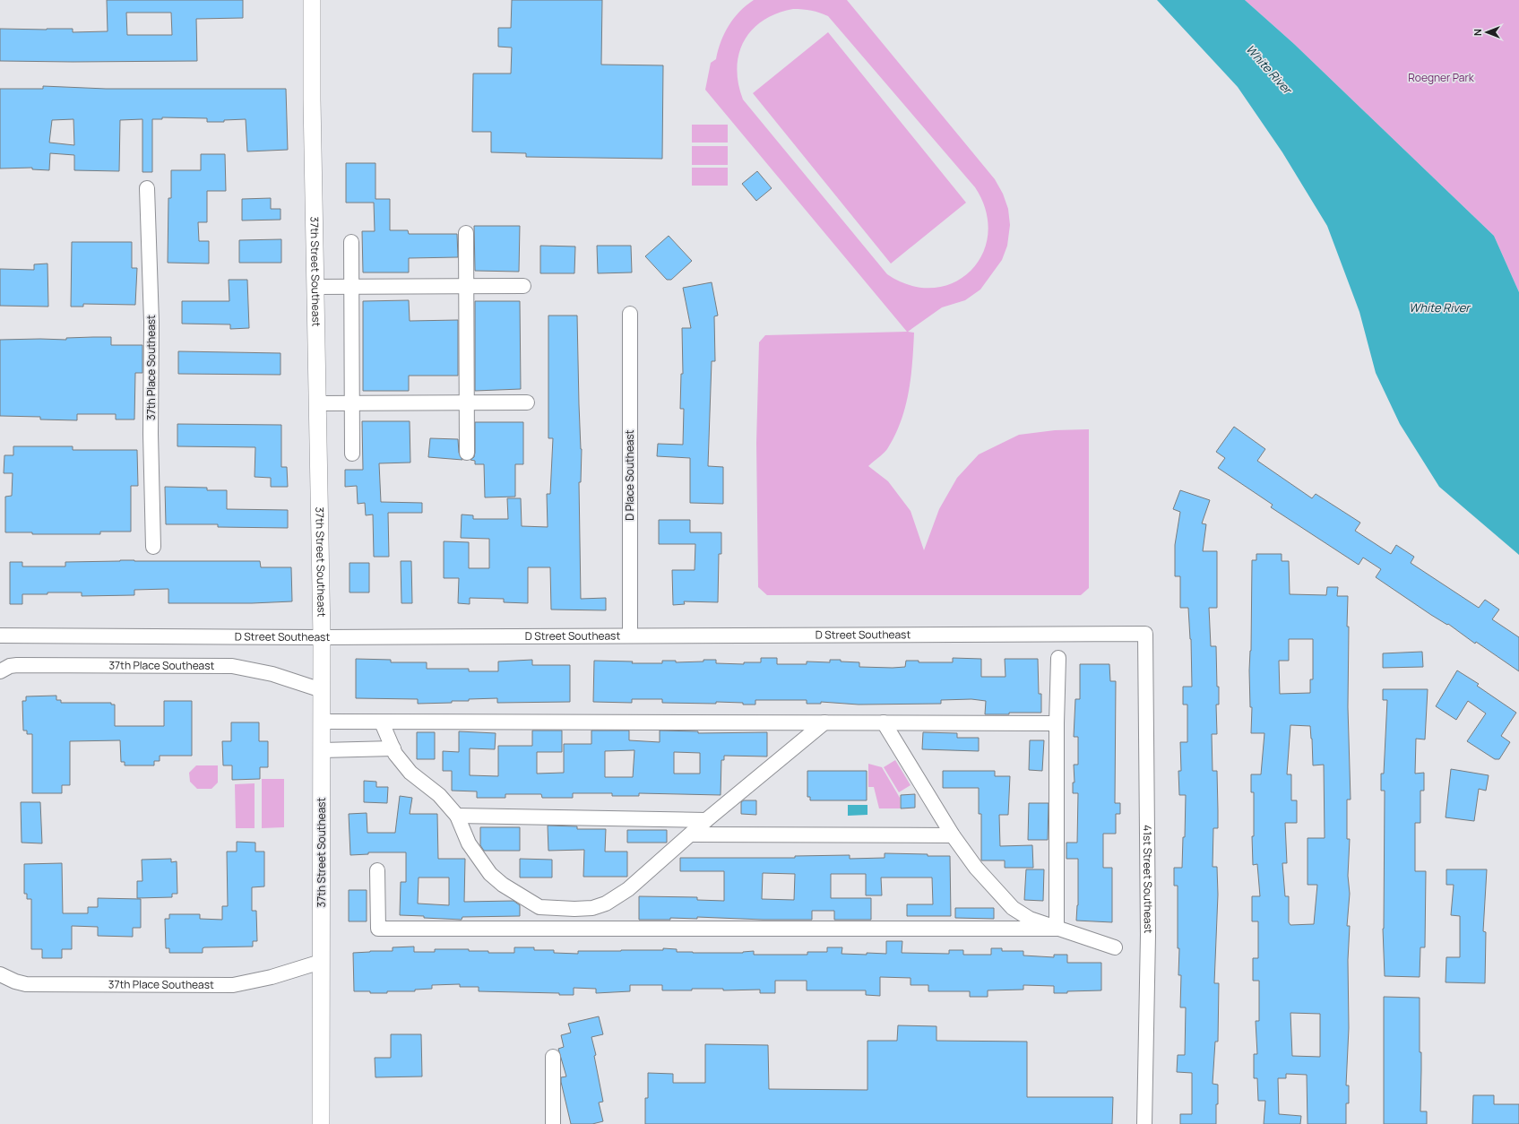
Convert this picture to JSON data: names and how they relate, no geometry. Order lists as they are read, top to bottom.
{
  "streets": {
    "street": [
      "37th Street Southeast",
      "37th Place Southeast",
      "D Place Southeast",
      "D Street Southeast",
      "41st Street Southeast"
    ]
  },
  "crossings": [
    ["37th Street Southeast", "37th Place Southeast"],
    ["37th Street Southeast", "D Street Southeast"],
    ["D Place Southeast", "D Street Southeast"],
    ["D Street Southeast", "41st Street Southeast"]
  ],
  "water": ["White River"],
  "parks": ["Roegner Park"],
  "north": "left"
}
